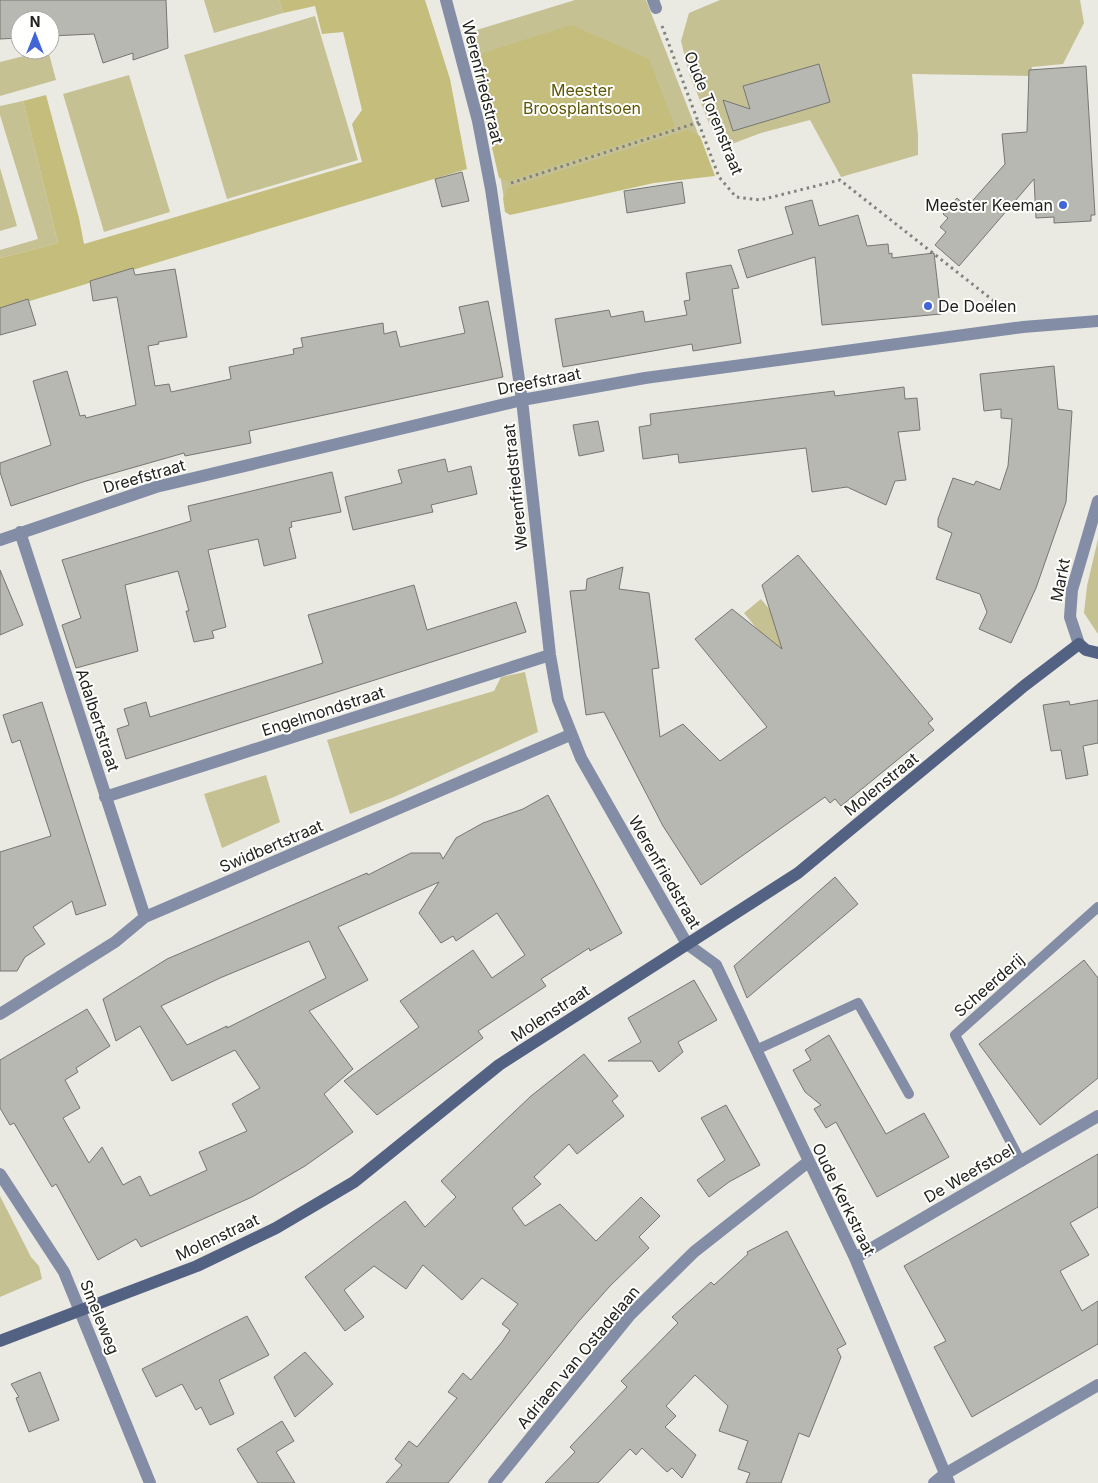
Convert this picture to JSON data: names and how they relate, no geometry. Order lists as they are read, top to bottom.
{
  "streets": {
    "street": [
      "Werenfriedstraat",
      "Dreefstraat",
      "Markt",
      "Engelmondstraat",
      "Adalbertstraat",
      "Molenstraat",
      "Swidbertstraat",
      "De Weefstoel",
      "Oude Kerkstraat",
      "Smeleweg",
      "Adriaen van Ostadelaan"
    ],
    "lane": ["Scheerderij"],
    "path": ["Oude Torenstraat"]
  },
  "crossings": [
    ["Werenfriedstraat", "Dreefstraat"],
    ["Werenfriedstraat", "Engelmondstraat"],
    ["Werenfriedstraat", "Molenstraat"],
    ["Werenfriedstraat", "Swidbertstraat"],
    ["Werenfriedstraat", "Oude Kerkstraat"],
    ["Oude Torenstraat", "Dreefstraat"],
    ["Dreefstraat", "Adalbertstraat"],
    ["Markt", "Molenstraat"],
    ["Engelmondstraat", "Adalbertstraat"],
    ["Adalbertstraat", "Swidbertstraat"],
    ["Molenstraat", "Oude Kerkstraat"],
    ["Molenstraat", "Smeleweg"],
    ["Scheerderij", "De Weefstoel"],
    ["De Weefstoel", "Oude Kerkstraat"],
    ["Oude Kerkstraat", "Adriaen van Ostadelaan"]
  ],
  "parks": ["Meester Broosplantsoen"],
  "places": ["Meester Keeman", "De Doelen"],
  "north": "top"
}
